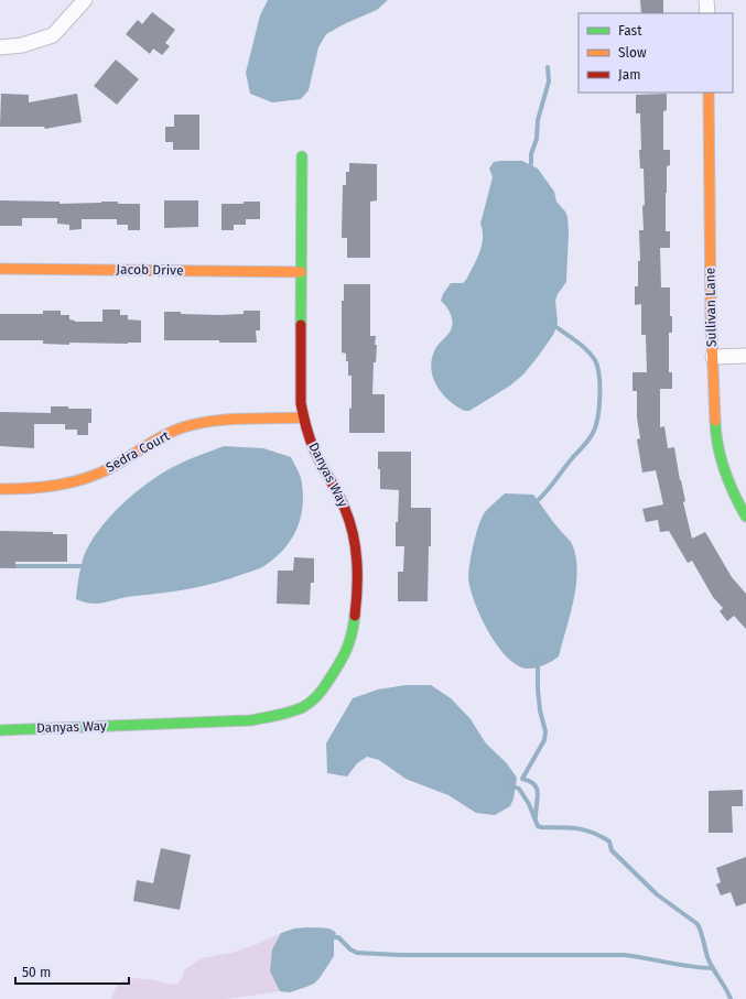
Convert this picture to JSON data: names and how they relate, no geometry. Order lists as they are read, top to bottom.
{
  "streets": {
    "street": [
      "Jacob Drive",
      "Sullivan Lane",
      "Sedra Court",
      "Danyas Way"
    ]
  },
  "crossings": [
    ["Jacob Drive", "Danyas Way"],
    ["Sedra Court", "Danyas Way"]
  ],
  "legend": ["Fast", "Slow", "Jam"],
  "scale_bar": "50 m"
}
